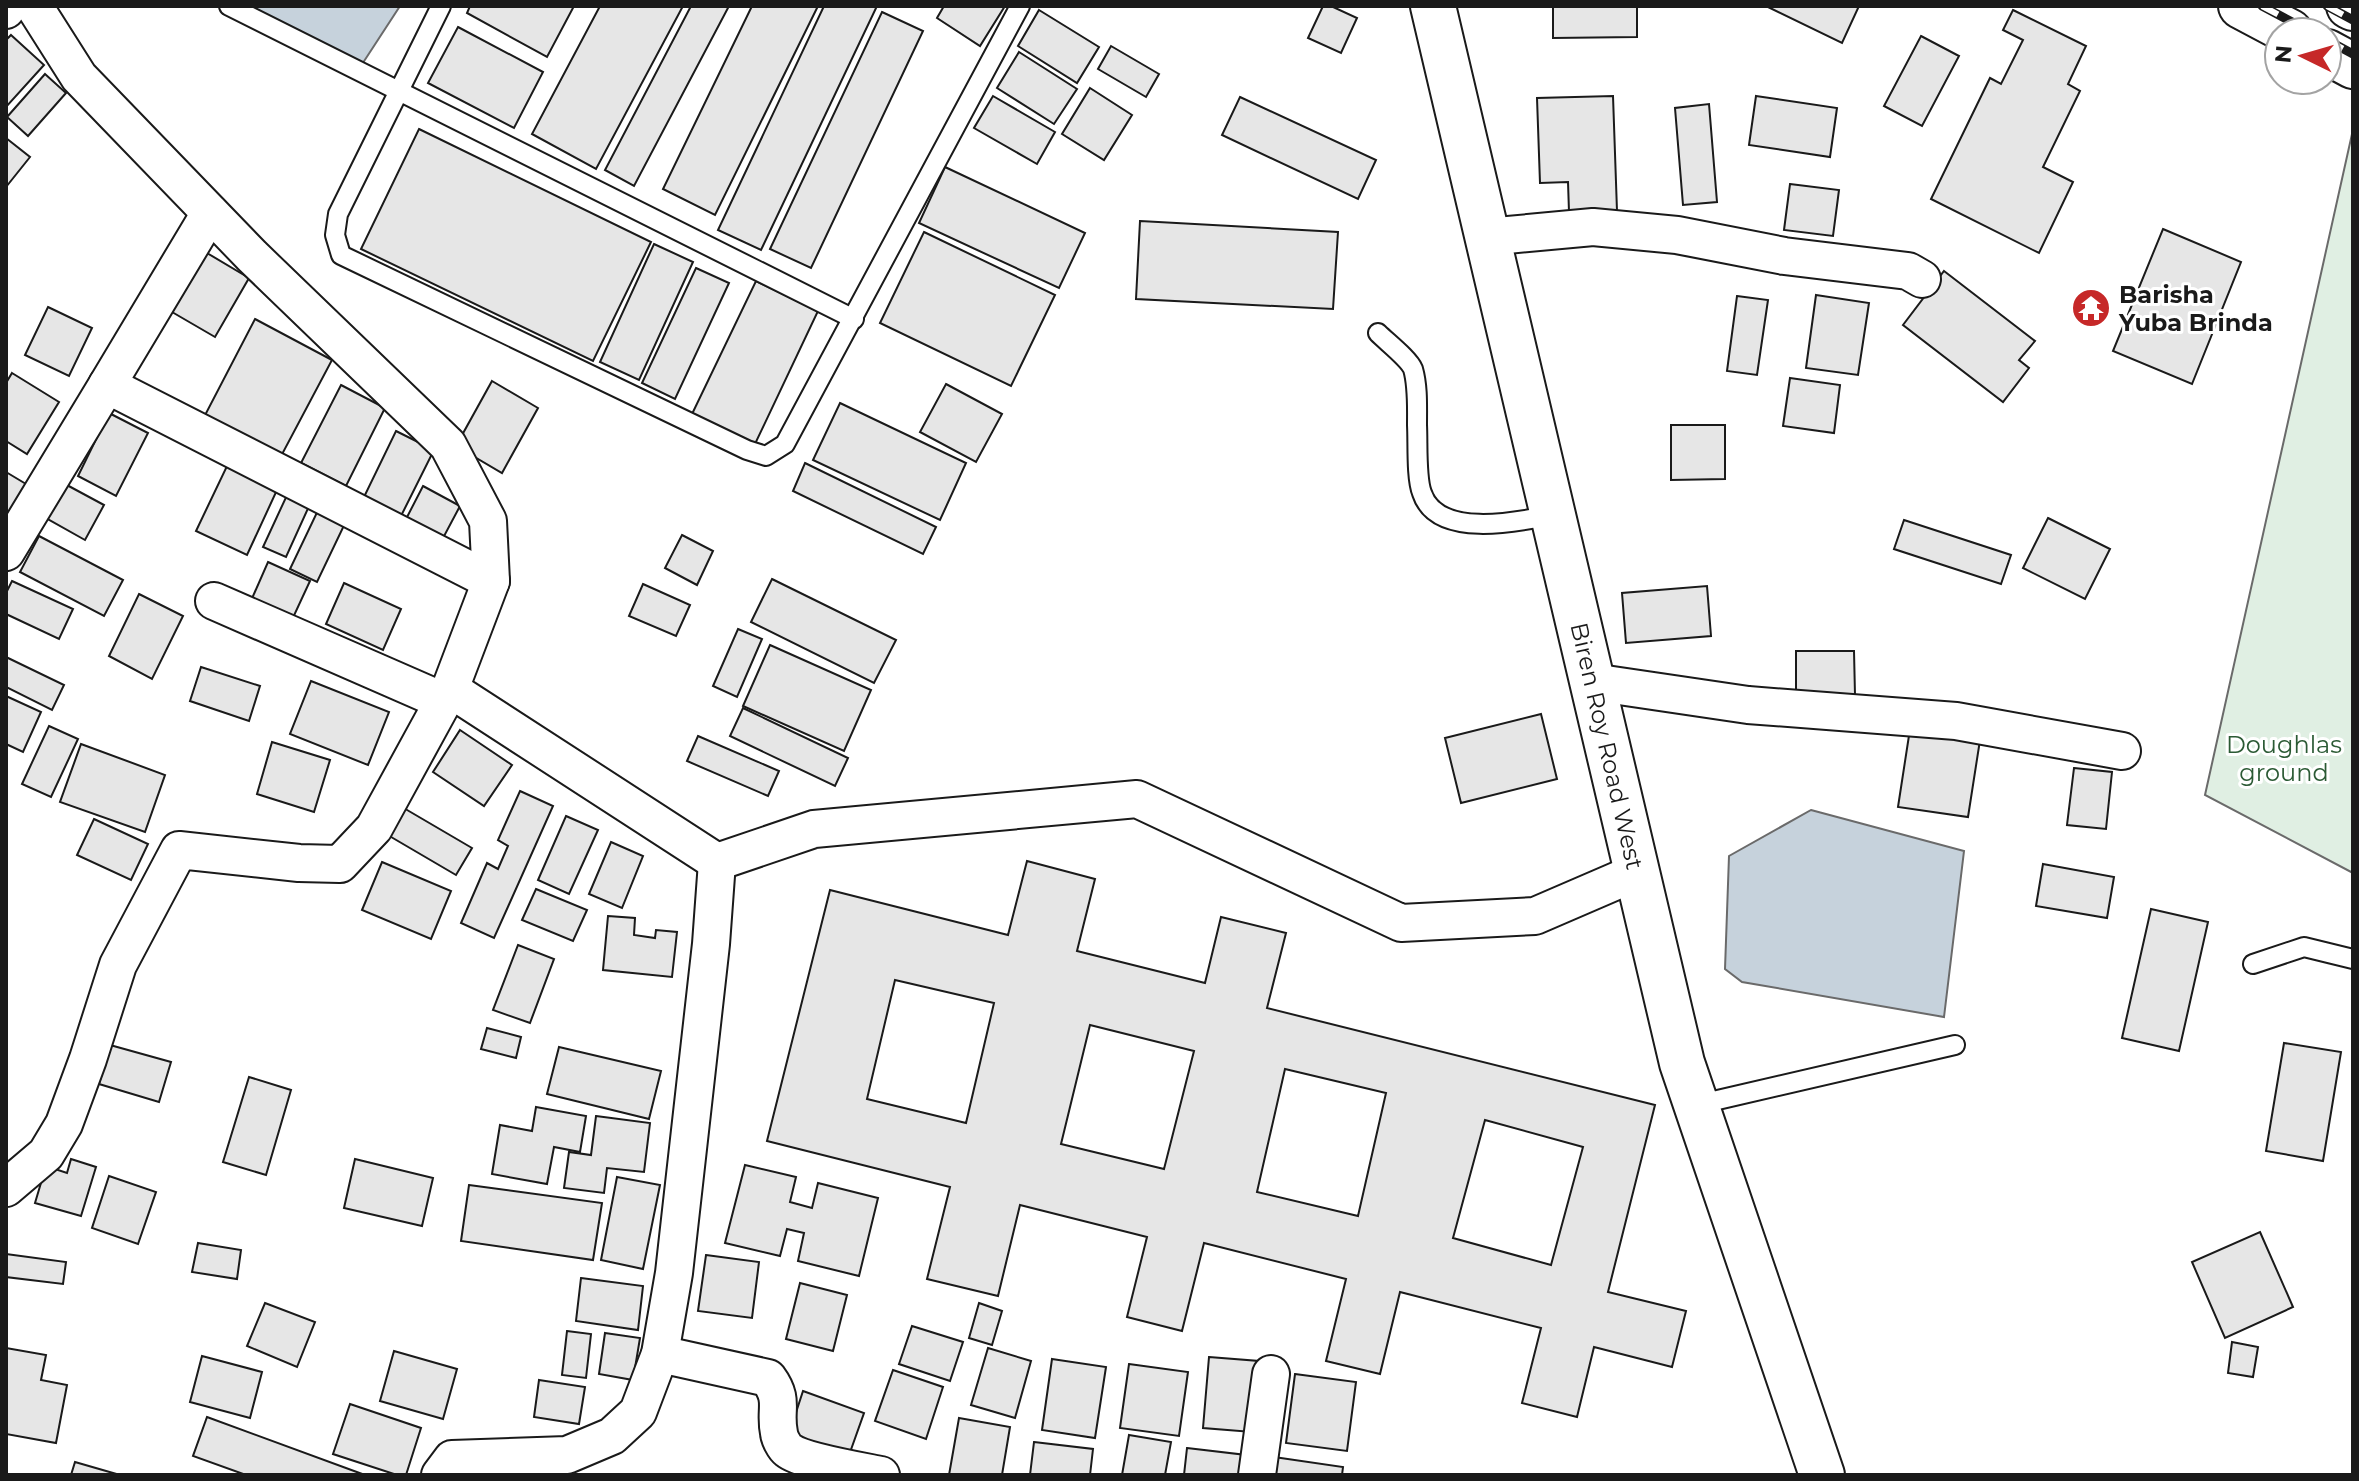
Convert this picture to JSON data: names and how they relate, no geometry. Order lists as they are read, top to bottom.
{
  "streets": {
    "main road": ["Biren Roy Road West"]
  },
  "parks": ["Doughlas ground"],
  "places": {
    "temple": ["Barisha Yuba Brinda"]
  },
  "north": "left"
}
